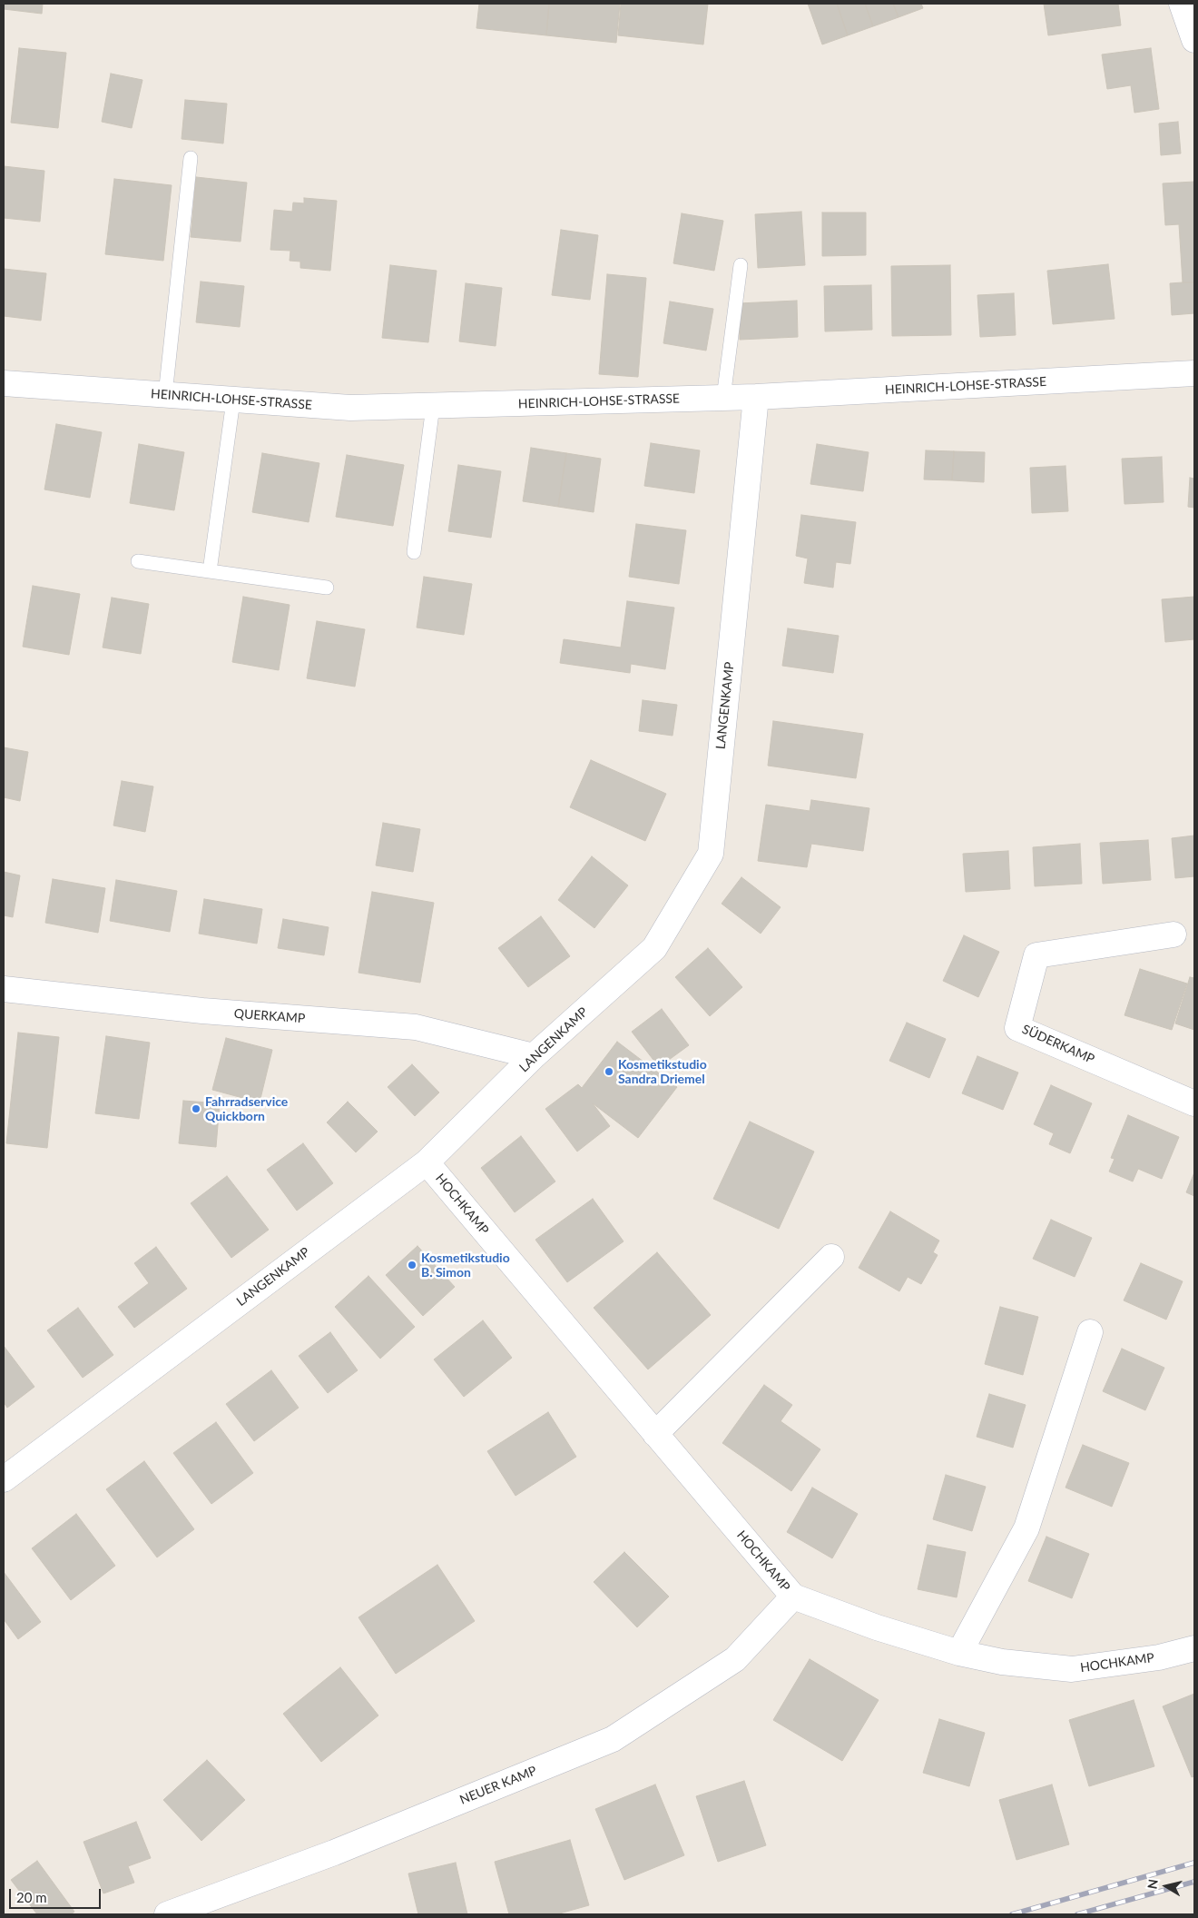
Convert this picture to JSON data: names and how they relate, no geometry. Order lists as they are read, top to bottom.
{
  "streets": {
    "street": [
      "HEINRICH-LOHSE-STRASSE",
      "LANGENKAMP",
      "QUERKAMP",
      "SÜDERKAMP",
      "HOCHKAMP",
      "NEUER KAMP"
    ]
  },
  "crossings": [
    ["HEINRICH-LOHSE-STRASSE", "LANGENKAMP"],
    ["LANGENKAMP", "QUERKAMP"],
    ["LANGENKAMP", "HOCHKAMP"],
    ["HOCHKAMP", "NEUER KAMP"]
  ],
  "places": ["Kosmetikstudio Sandra Driemel", "Fahrradservice Quickborn", "Kosmetikstudio B. Simon"],
  "scale_bar": "20 m",
  "north": "left"
}
